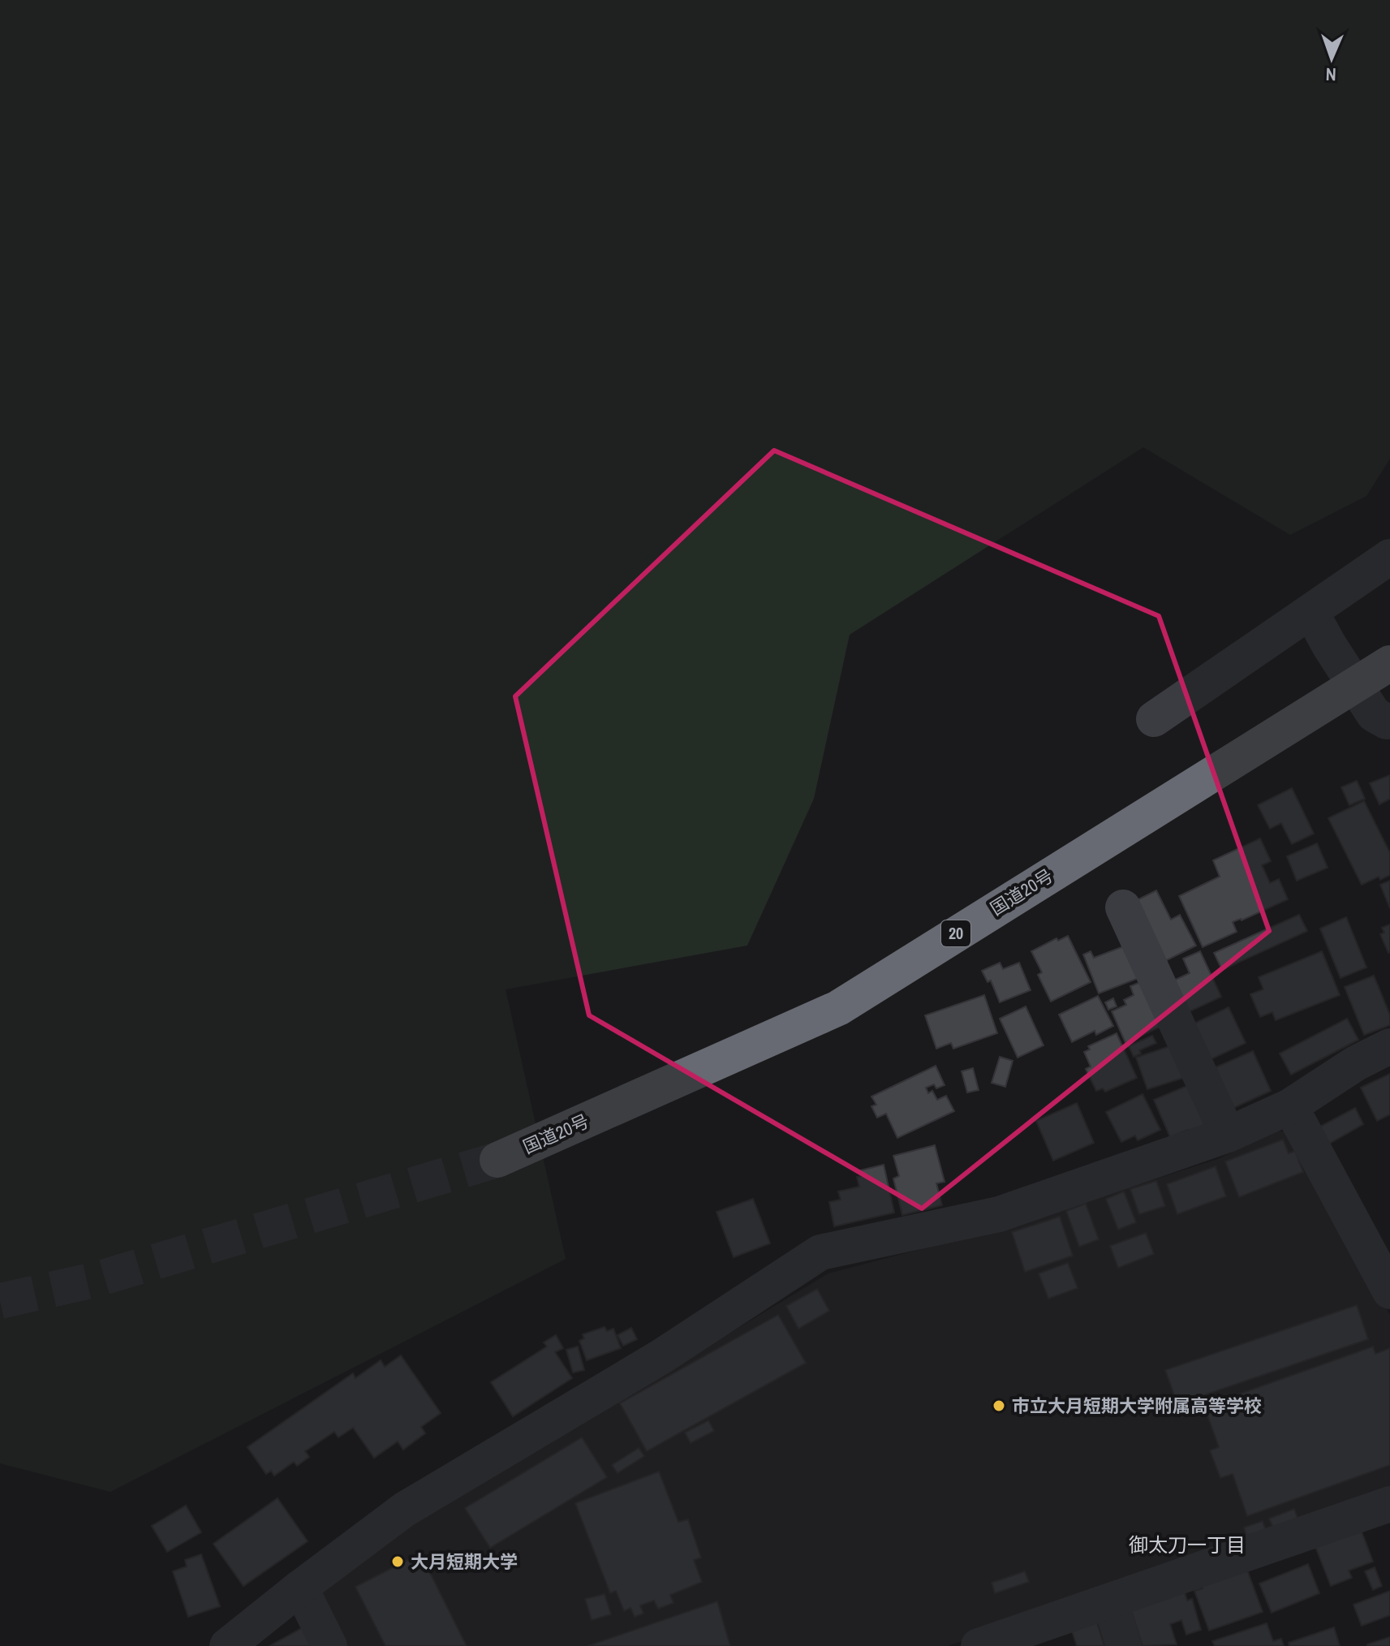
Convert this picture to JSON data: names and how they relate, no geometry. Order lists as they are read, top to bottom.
{
  "streets": {
    "highway": ["国道20号", "20"]
  },
  "districts": ["御太刀一丁目"],
  "places": ["市立大月短期大学附属高等学校", "大月短期大学"],
  "north": "bottom"
}
